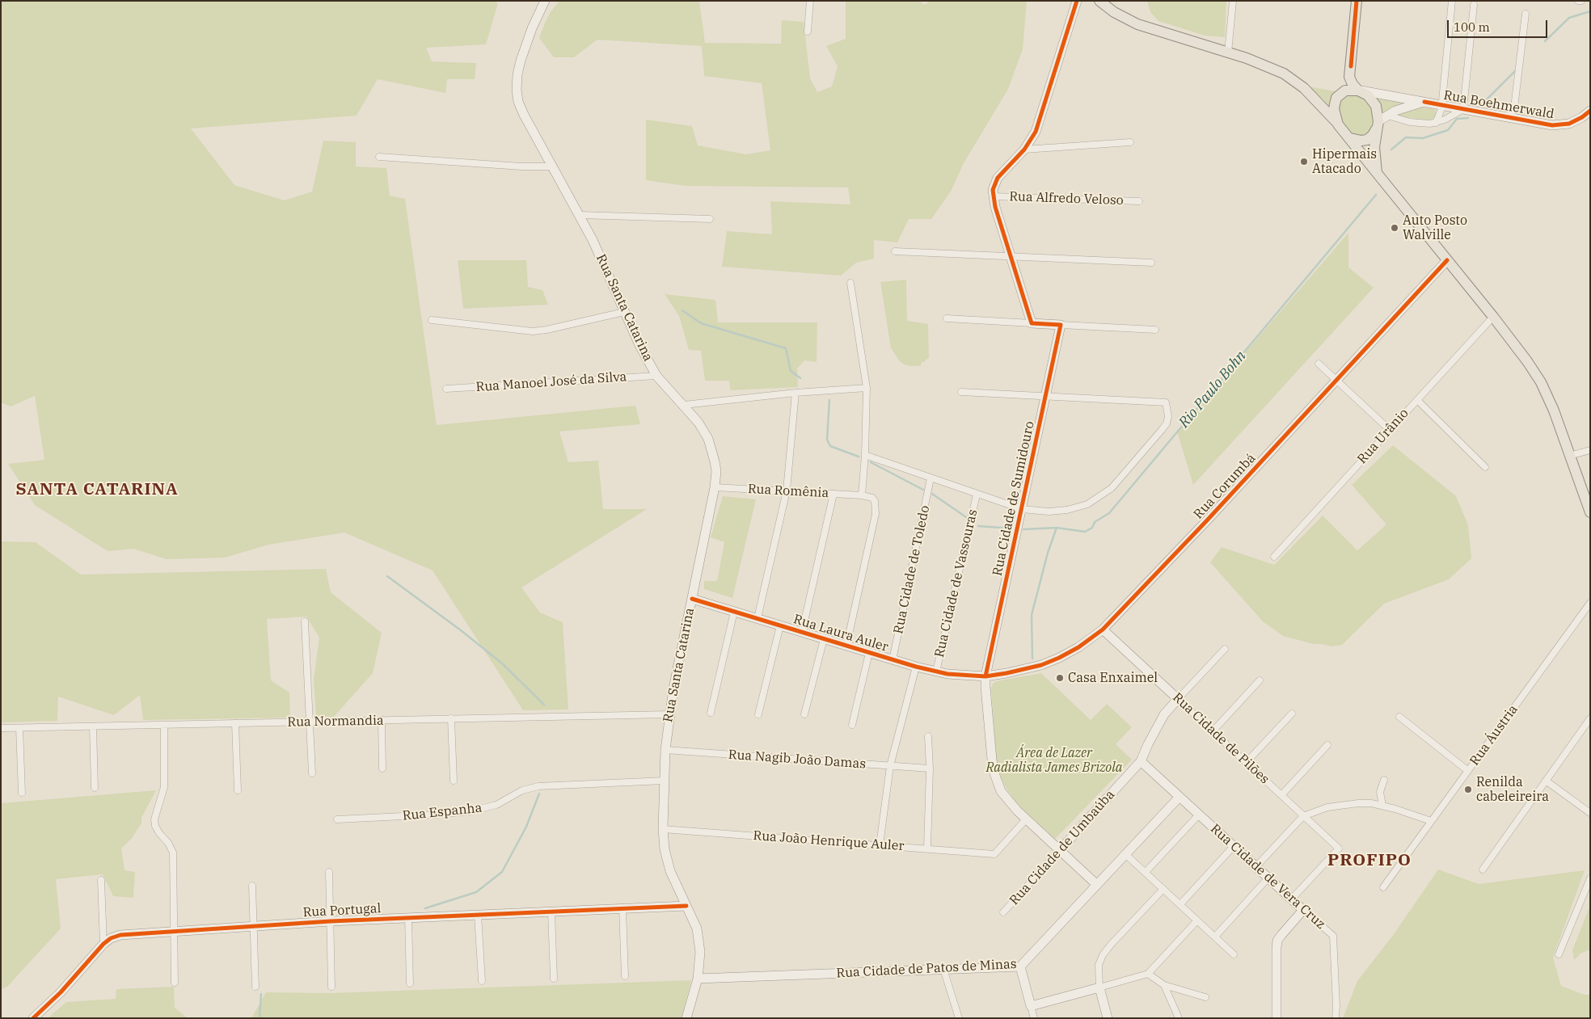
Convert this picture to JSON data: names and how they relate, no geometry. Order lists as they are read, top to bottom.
{
  "streets": {
    "street": [
      "Rua Boehmerwald",
      "Rua Alfredo Veloso",
      "Rua Santa Catarina",
      "Rua Manoel José da Silva",
      "Rua Urânio",
      "Rua Corumbá",
      "Rua Romênia",
      "Rua Cidade de Sumidouro",
      "Rua Cidade de Toledo",
      "Rua Cidade de Vassouras",
      "Rua Laura Auler",
      "Rua Normandia",
      "Rua Áustria",
      "Rua Cidade de Pilões",
      "Rua Nagib João Damas",
      "Rua Espanha",
      "Rua João Henrique Auler",
      "Rua Cidade de Umbaúba",
      "Rua Cidade de Vera Cruz",
      "Rua Portugal",
      "Rua Cidade de Patos de Minas"
    ]
  },
  "crossings": [
    ["Rua Santa Catarina", "Rua Manoel José da Silva"],
    ["Rua Santa Catarina", "Rua Romênia"],
    ["Rua Santa Catarina", "Rua Laura Auler"],
    ["Rua Santa Catarina", "Rua Normandia"],
    ["Rua Santa Catarina", "Rua Nagib João Damas"],
    ["Rua Santa Catarina", "Rua Espanha"],
    ["Rua Santa Catarina", "Rua João Henrique Auler"],
    ["Rua Santa Catarina", "Rua Portugal"],
    ["Rua Santa Catarina", "Rua Cidade de Patos de Minas"],
    ["Rua Corumbá", "Rua Cidade de Sumidouro"],
    ["Rua Corumbá", "Rua Laura Auler"],
    ["Rua Corumbá", "Rua Cidade de Pilões"],
    ["Rua Cidade de Sumidouro", "Rua Laura Auler"],
    ["Rua Cidade de Sumidouro", "Rua João Henrique Auler"],
    ["Rua Cidade de Sumidouro", "Rua Cidade de Umbaúba"],
    ["Rua Cidade de Sumidouro", "Rua Cidade de Patos de Minas"],
    ["Rua Cidade de Toledo", "Rua Laura Auler"],
    ["Rua Cidade de Vassouras", "Rua Laura Auler"],
    ["Rua Cidade de Pilões", "Rua Cidade de Umbaúba"],
    ["Rua Cidade de Pilões", "Rua Cidade de Vera Cruz"],
    ["Rua Cidade de Umbaúba", "Rua Cidade de Vera Cruz"],
    ["Rua Cidade de Vera Cruz", "Rua Cidade de Patos de Minas"]
  ],
  "districts": ["SANTA CATARINA", "PROFIPO"],
  "water": ["Rio Paulo Bohn"],
  "parks": ["Área de Lazer Radialista James Brizola"],
  "places": [
    "Hipermais Atacado",
    "Auto Posto Walville",
    "Casa Enxaimel",
    "Renilda cabeleireira"
  ],
  "scale_bar": "100 m"
}
